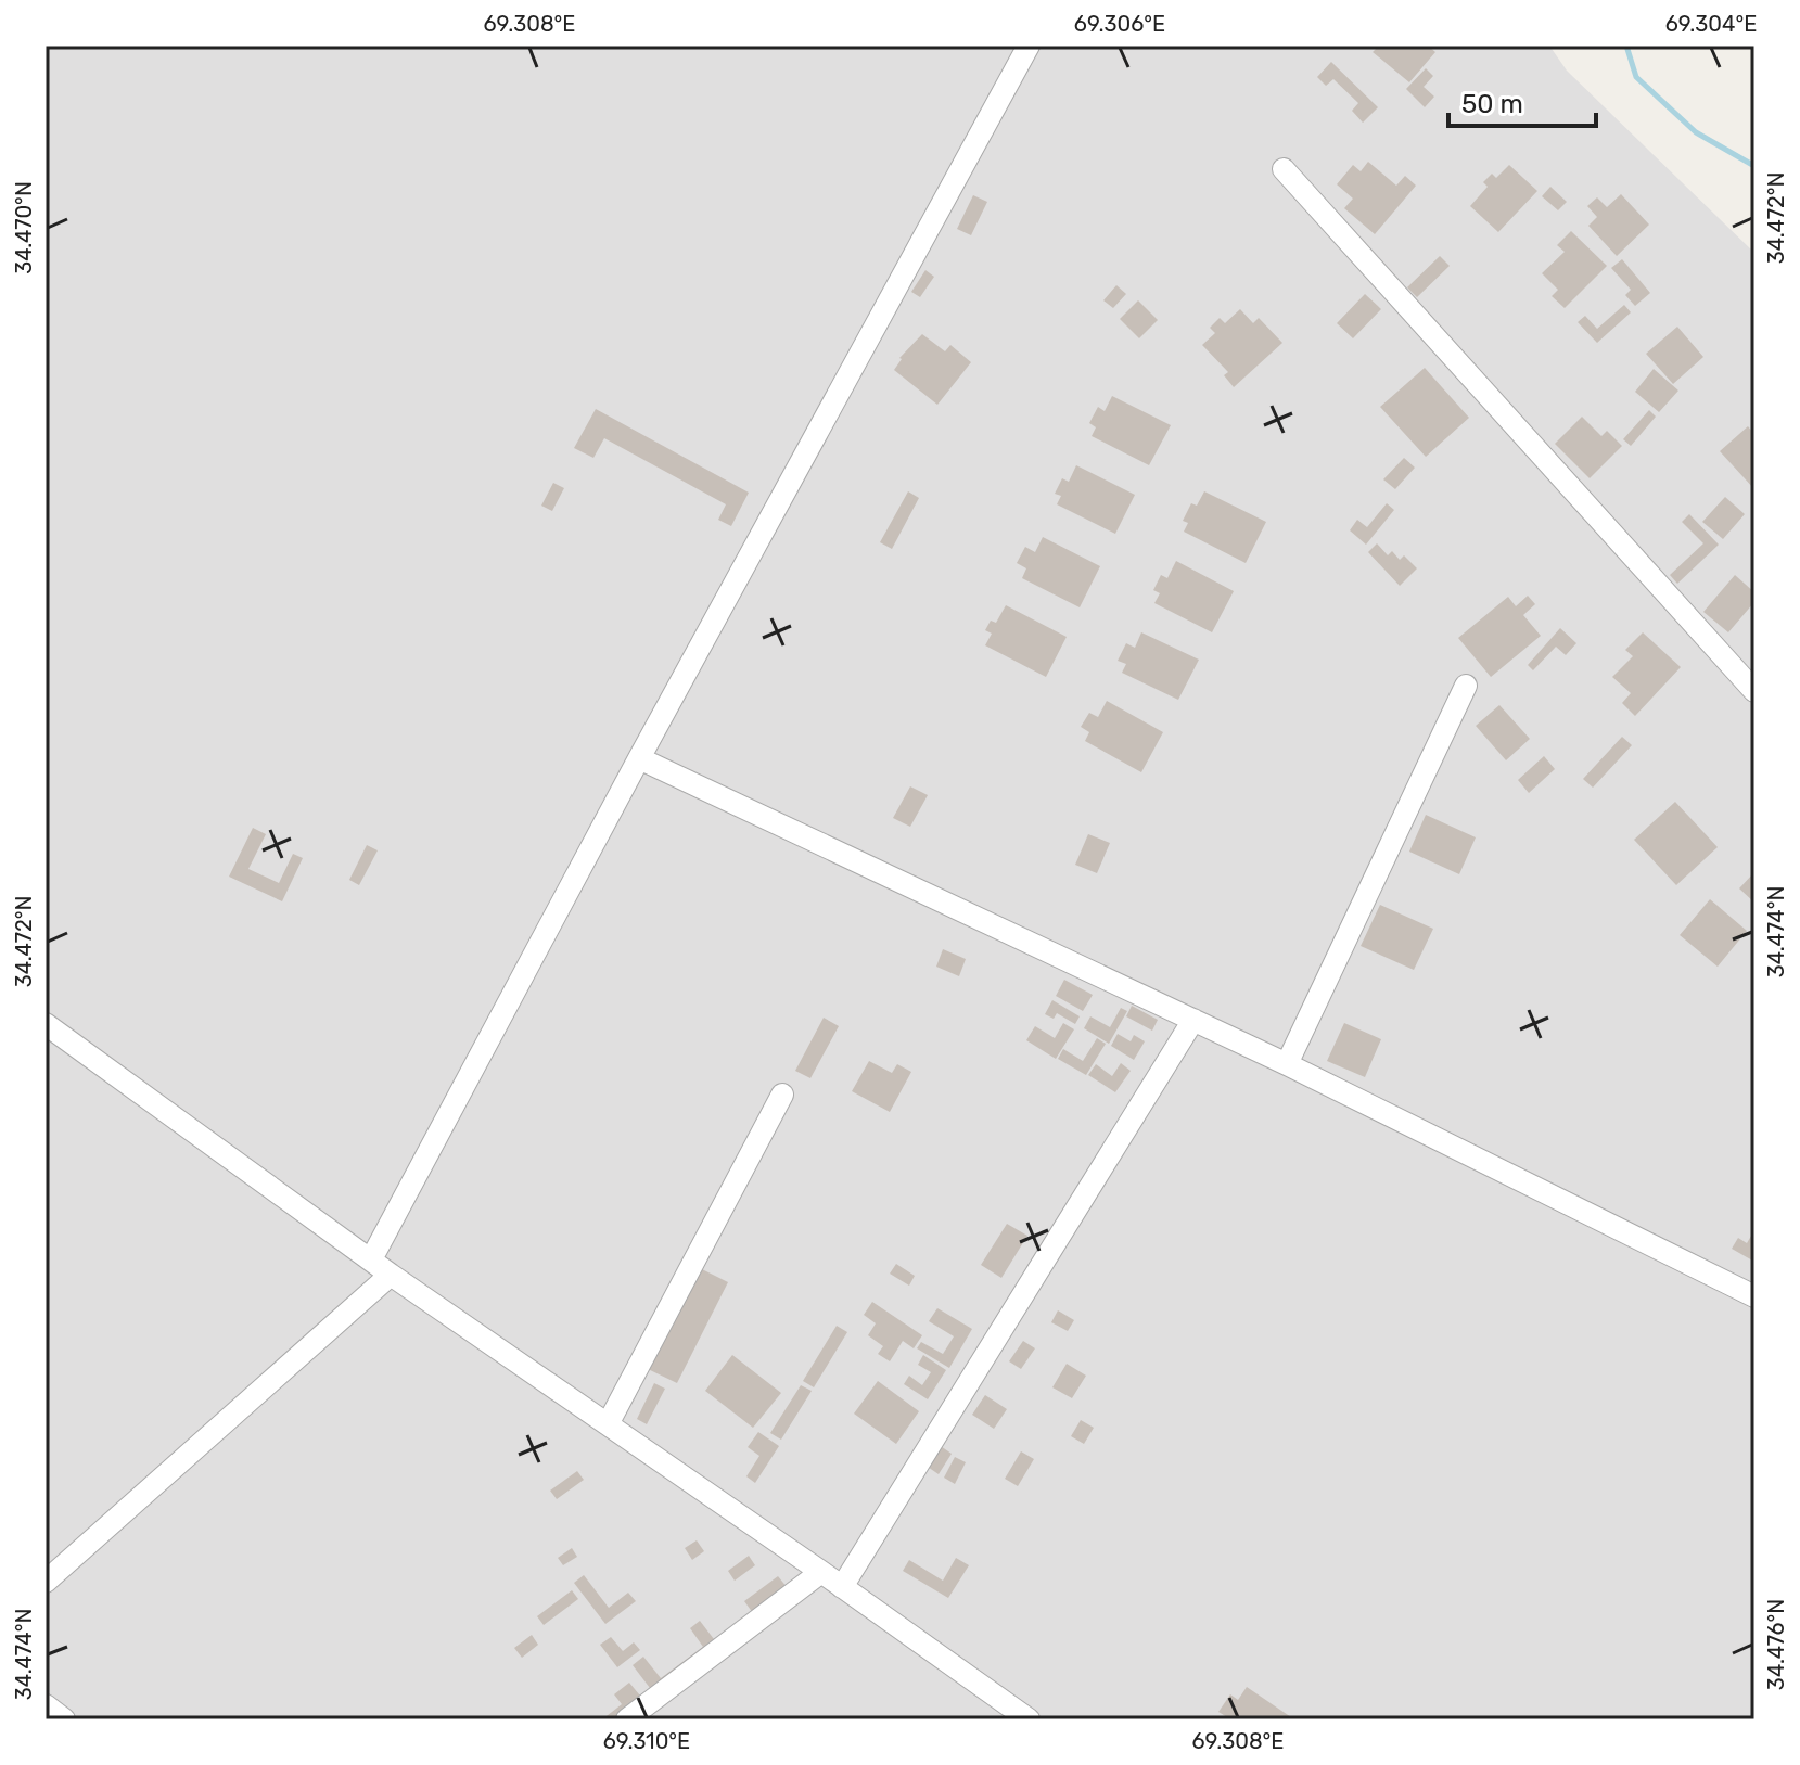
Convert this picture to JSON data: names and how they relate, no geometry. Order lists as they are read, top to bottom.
{
  "scale_bar": "50 m",
  "coordinates": [
    "69.308°E",
    "69.306°E",
    "69.304°E",
    "34.472°N",
    "34.470°N",
    "34.474°N",
    "34.476°N",
    "69.310°E"
  ]
}
